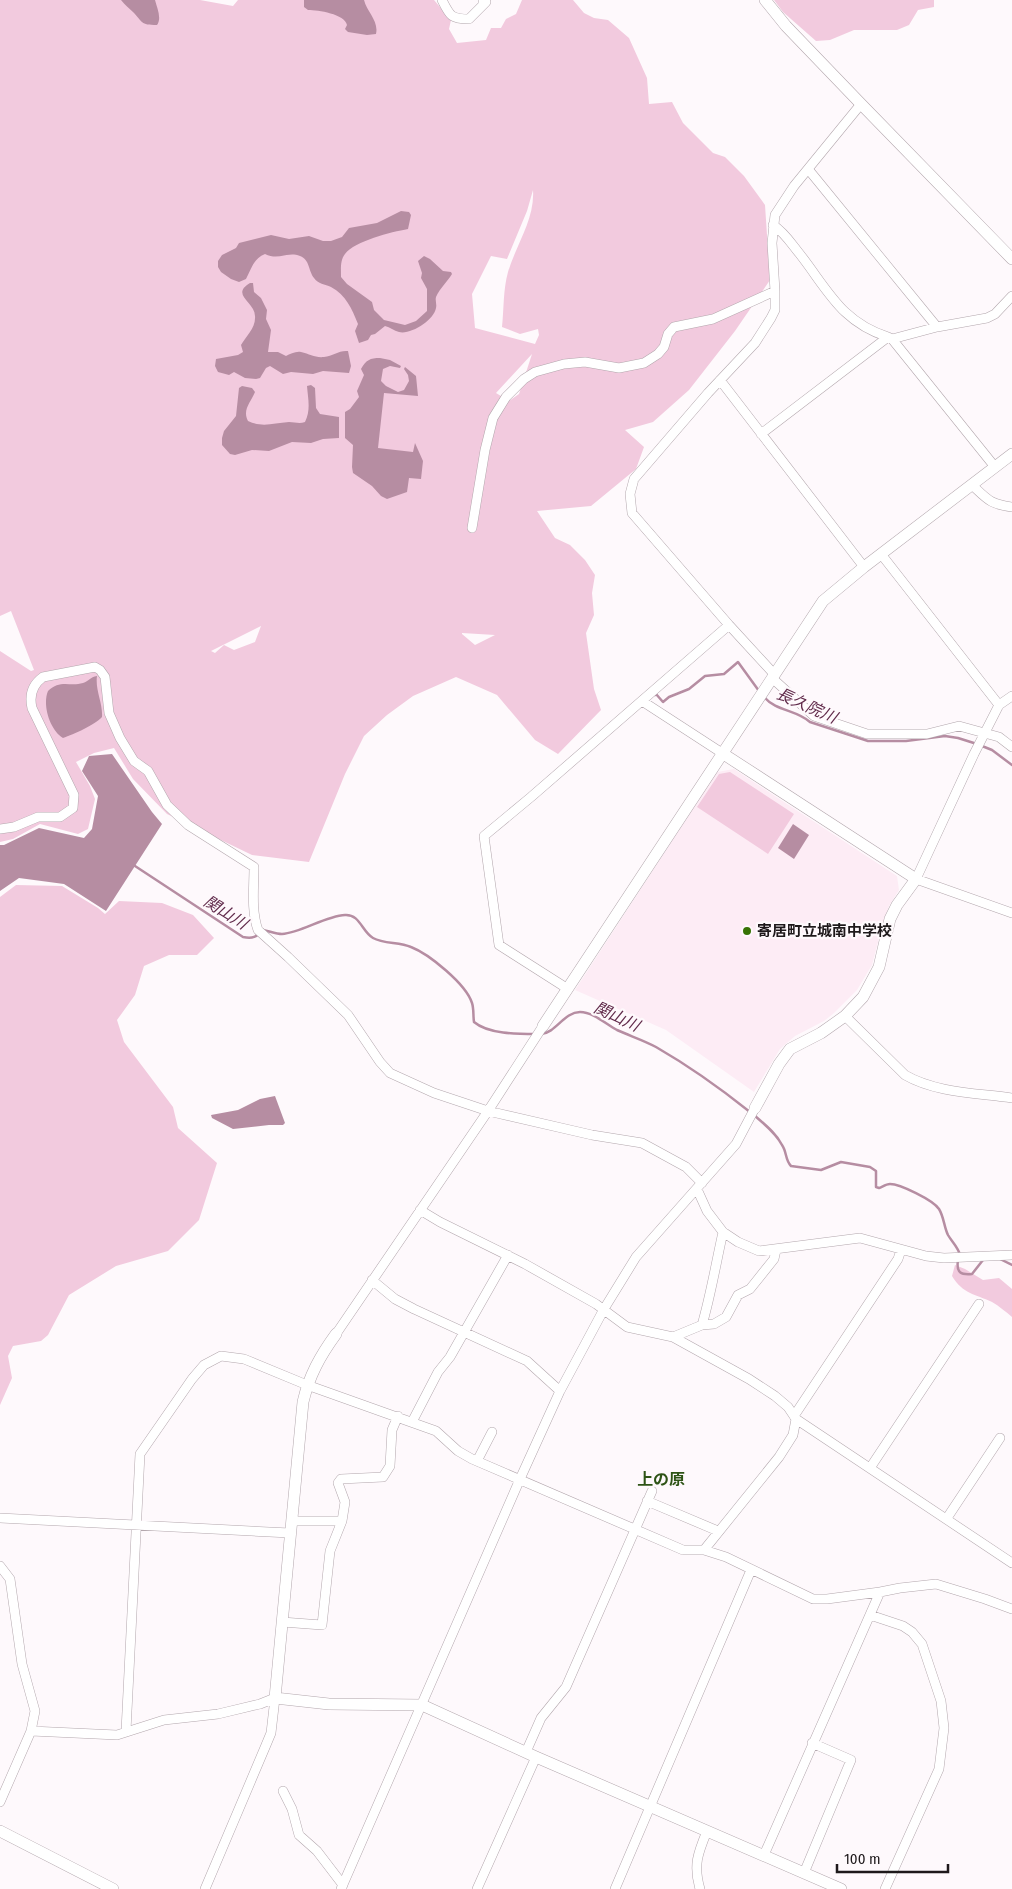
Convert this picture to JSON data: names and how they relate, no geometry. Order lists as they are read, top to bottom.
{
  "districts": ["上の原"],
  "water": ["長久院川", "関山川"],
  "places": ["寄居町立城南中学校"],
  "scale_bar": "100 m"
}
